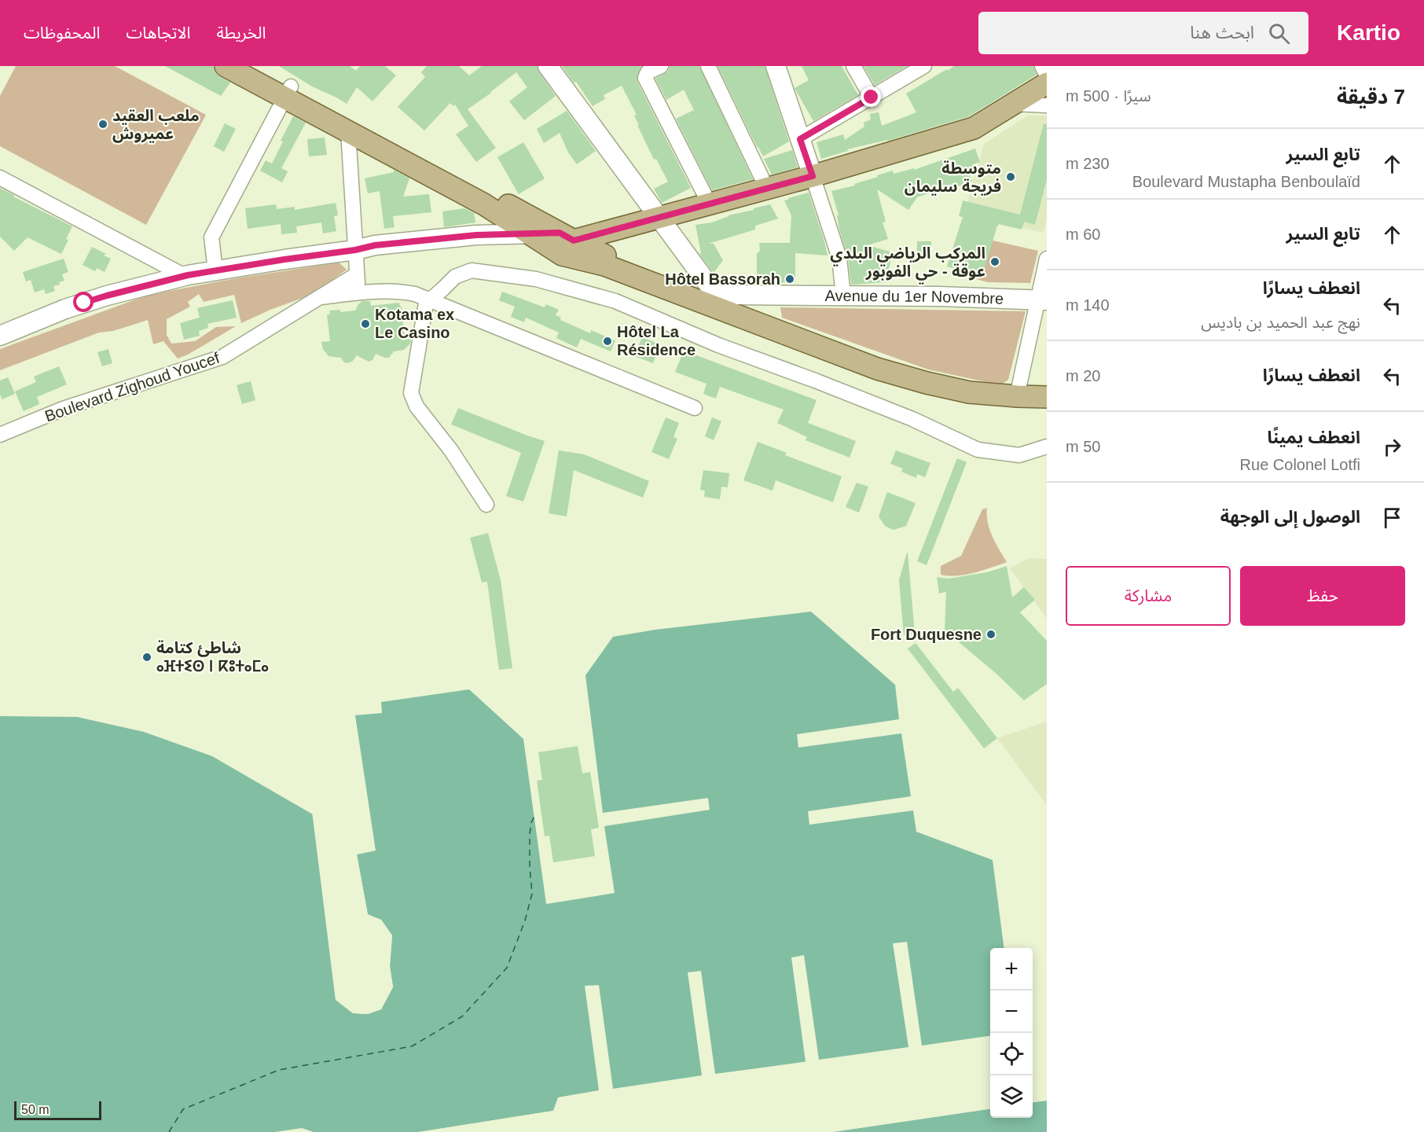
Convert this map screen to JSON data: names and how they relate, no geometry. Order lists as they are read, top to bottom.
{
  "streets": {
    "main road": ["Avenue du 1er Novembre"],
    "street": ["Boulevard Zighoud Youcef"]
  },
  "places": [
    "ملعب العقيد عميروش",
    "متوسطة فريجة سليمان",
    "المركب الرياضي البلدي عوقة - حي الفوبور",
    "Hôtel Bassorah",
    "Kotama ex Le Casino",
    "Hôtel La Résidence",
    "Fort Duquesne",
    "شاطئ كتامة ⴰⴼⵜⵉⵙ ⵏ ⴽⵓⵜⴰⵎⴰ"
  ],
  "scale_bar": "50 m",
  "page": {
    "header": "Kartio",
    "search": "ابحث هنا",
    "nav": ["الخريطة", "الاتجاهات", "المحفوظات"],
    "heading": ["7 دقيقة", "سيرًا · 500 m"],
    "list": [
      ["تابع السير", "Boulevard Mustapha Benboulaïd", "230 m"],
      ["تابع السير", "60 m"],
      ["انعطف يسارًا", "نهج عبد الحميد بن باديس", "140 m"],
      ["انعطف يسارًا", "20 m"],
      ["انعطف يمينًا", "Rue Colonel Lotfi", "50 m"],
      "الوصول إلى الوجهة"
    ],
    "buttons": ["حفظ", "مشاركة"],
    "map_buttons": ["+", "−"],
    "scale": "50 m"
  }
}
